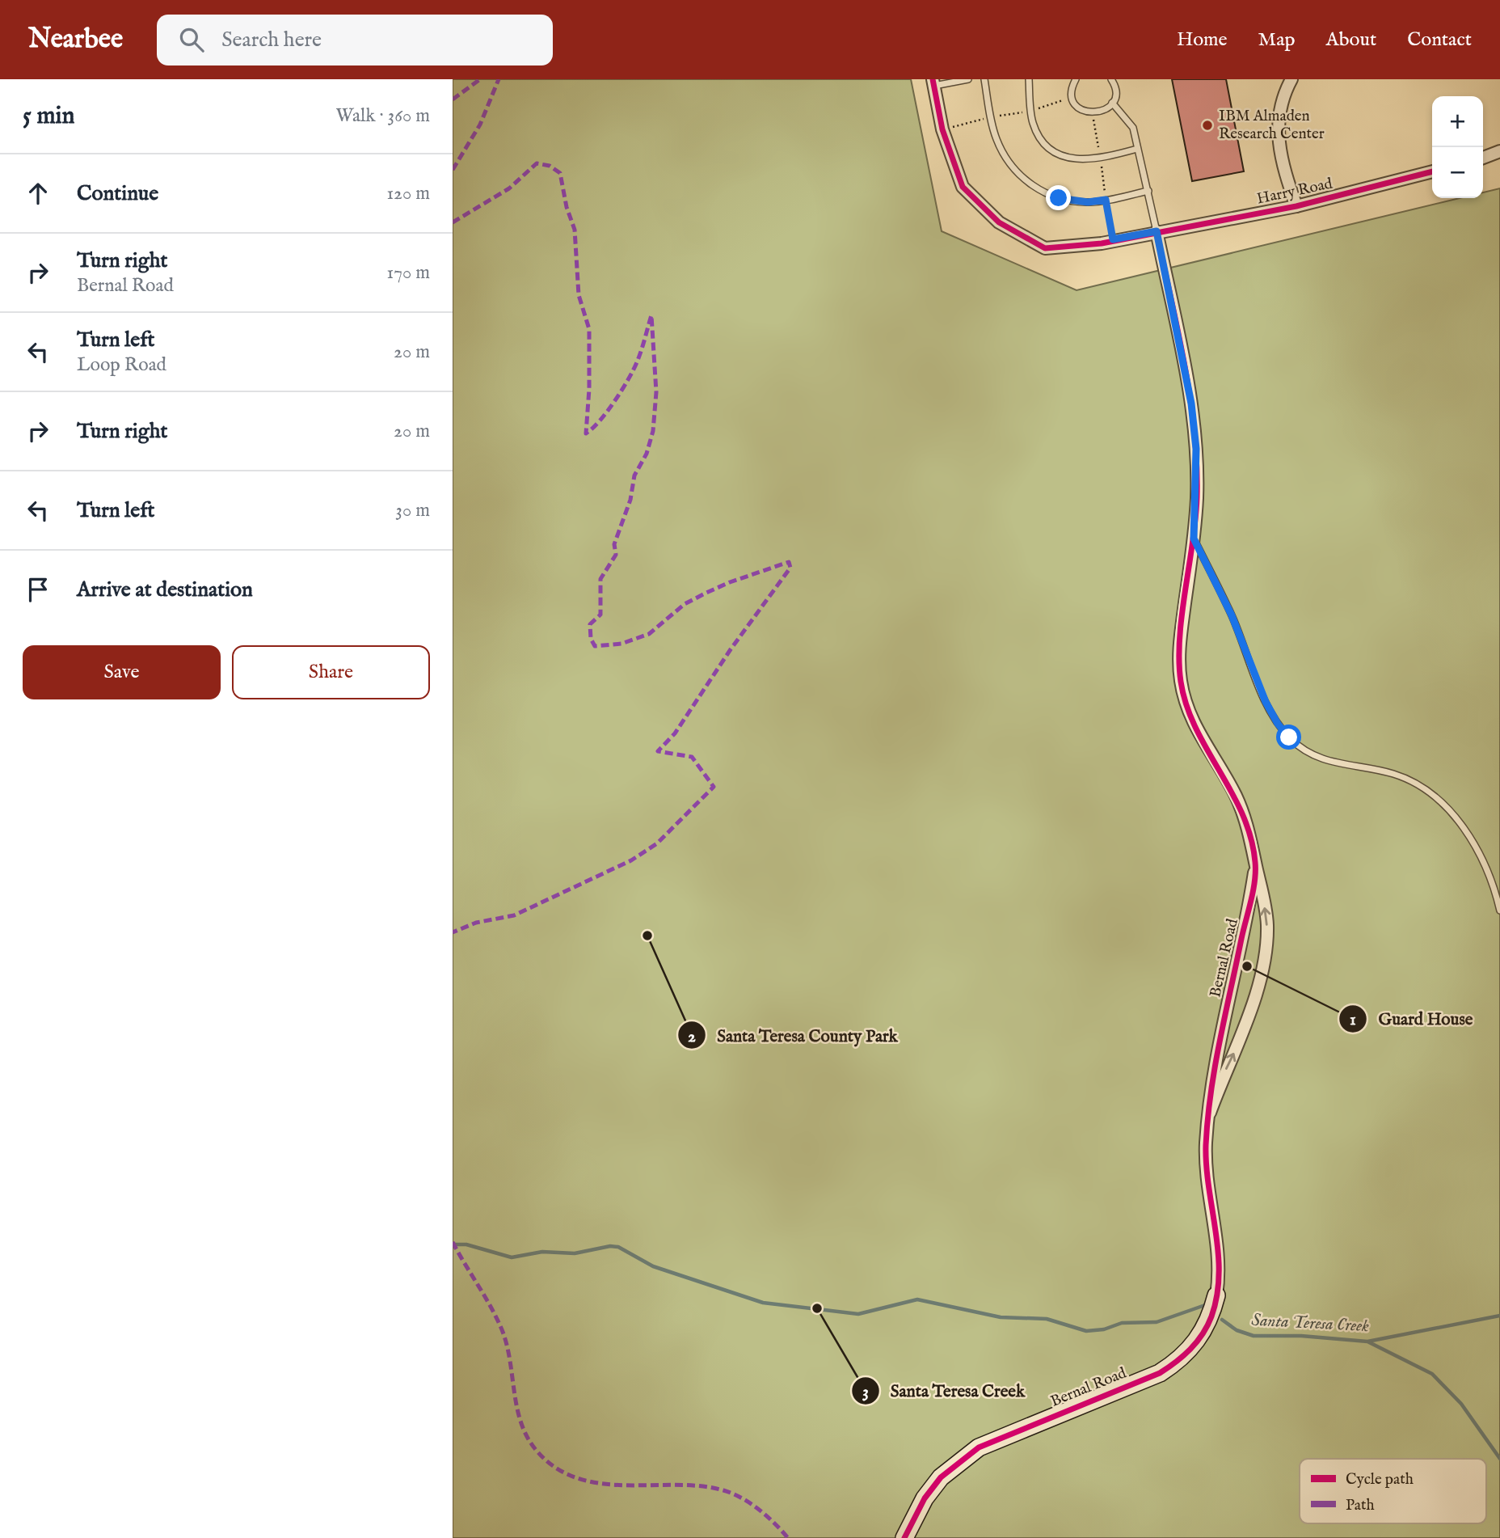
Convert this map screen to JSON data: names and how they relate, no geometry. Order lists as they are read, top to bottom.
{
  "streets": {
    "street": ["Harry Road", "Bernal Road"]
  },
  "crossings": [
    ["Harry Road", "Bernal Road"]
  ],
  "water": ["Santa Teresa Creek"],
  "places": [
    "IBM Almaden Research Center",
    "Santa Teresa County Park",
    "Guard House",
    "Santa Teresa Creek"
  ],
  "legend": ["Cycle path", "Path"],
  "page": {
    "header": "Nearbee",
    "search": "Search here",
    "nav": [
      "Home",
      "Map",
      "About",
      "Contact"
    ],
    "heading": ["5 min", "Walk · 360 m"],
    "map_buttons": ["+", "−"],
    "list": [
      ["Continue", "120 m"],
      ["Turn right", "Bernal Road", "170 m"],
      ["Turn left", "Loop Road", "20 m"],
      ["Turn right", "20 m"],
      ["Turn left", "30 m"],
      "Arrive at destination"
    ],
    "buttons": ["Save", "Share"]
  }
}
